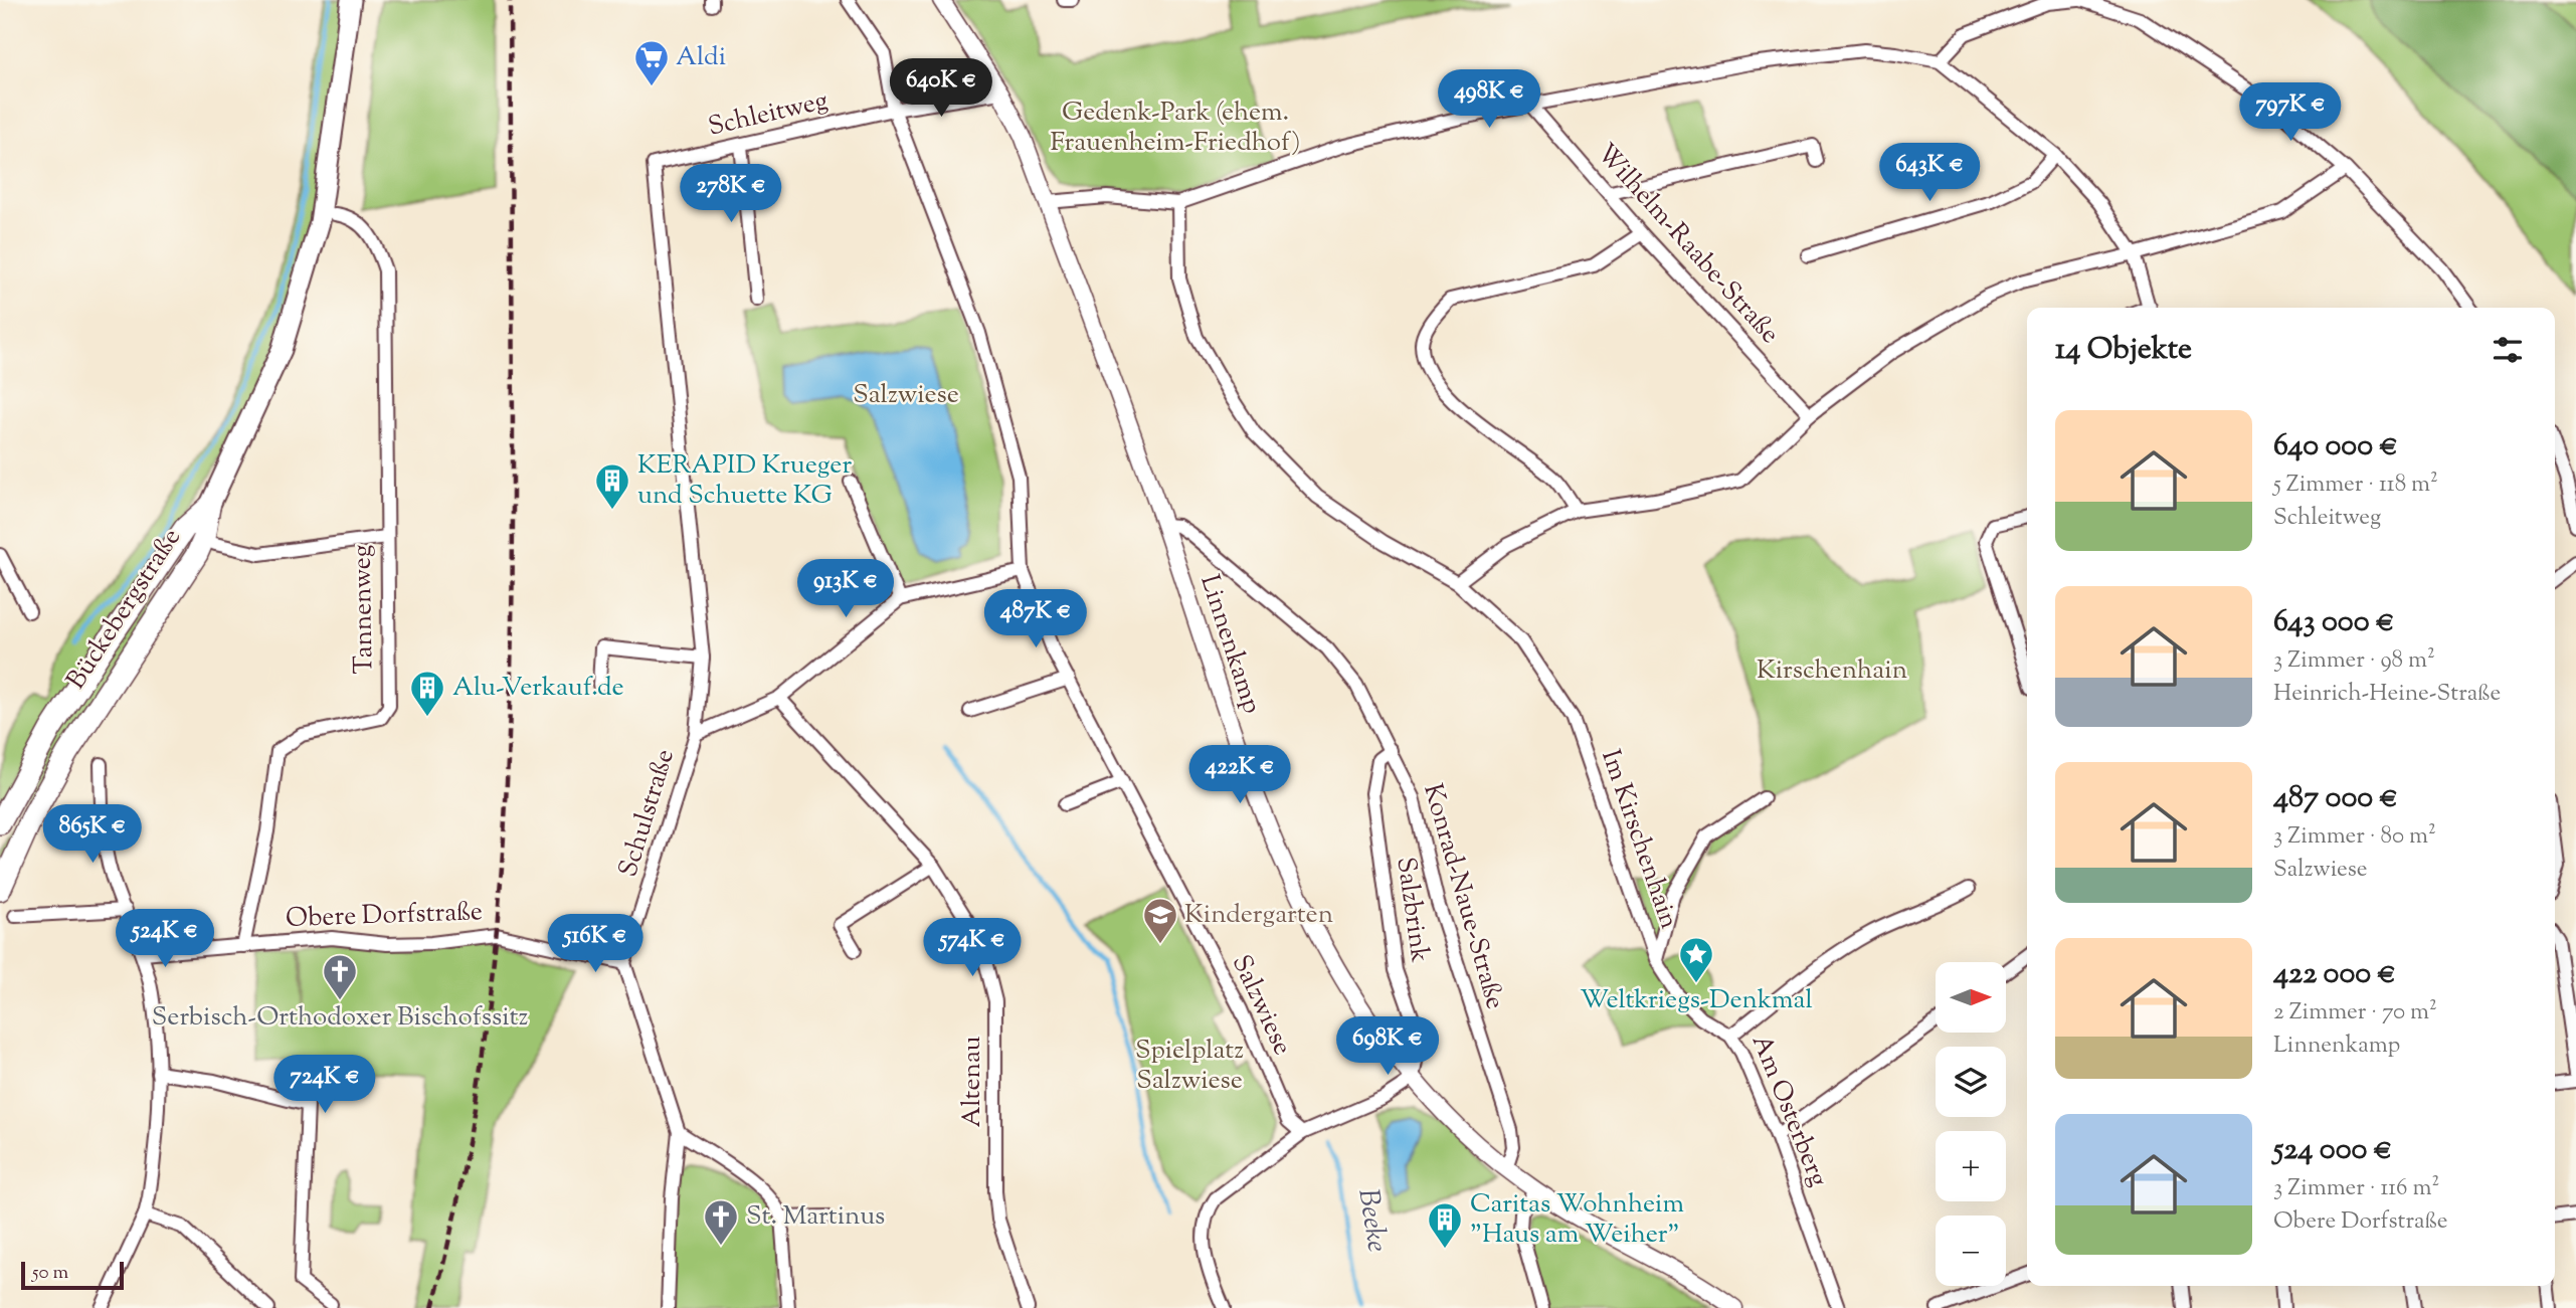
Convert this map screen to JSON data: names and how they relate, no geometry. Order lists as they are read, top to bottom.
{
  "streets": {
    "highway": ["Bückebergstraße"],
    "main road": ["Linnenkamp"],
    "street": [
      "Schleitweg",
      "Wilhelm-Raabe-Straße",
      "Tannenweg",
      "Schulstraße",
      "Im Kirschenhain",
      "Konrad-Naue-Straße",
      "Salzbrink",
      "Obere Dorfstraße",
      "Salzwiese",
      "Altenau",
      "Am Osterberg"
    ]
  },
  "crossings": [
    ["Schleitweg", "Linnenkamp"],
    ["Schleitweg", "Schulstraße"],
    ["Schleitweg", "Salzwiese"],
    ["Tannenweg", "Obere Dorfstraße"],
    ["Linnenkamp", "Konrad-Naue-Straße"],
    ["Linnenkamp", "Salzbrink"],
    ["Schulstraße", "Obere Dorfstraße"],
    ["Im Kirschenhain", "Am Osterberg"],
    ["Konrad-Naue-Straße", "Salzbrink"]
  ],
  "water": ["Beeke"],
  "parks": [
    "Gedenk-Park (ehem. Frauenheim-Friedhof)",
    "Salzwiese",
    "Kirschenhain",
    "Spielplatz Salzwiese"
  ],
  "places": {
    "supermarket": ["Aldi"],
    "building": ["KERAPID Krueger und Schuette KG", "Alu-Verkauf.de", "Caritas Wohnheim \"Haus am Weiher\""],
    "school or university": ["Kindergarten"],
    "place": ["Weltkriegs-Denkmal"],
    "church": ["Serbisch-Orthodoxer Bischofssitz", "St. Martinus"]
  },
  "scale_bar": "50 m",
  "north": "right",
  "page": {
    "price": [
      "640K €",
      "498K €",
      "797K €",
      "643K €",
      "278K €",
      "913K €",
      "487K €",
      "422K €",
      "865K €",
      "524K €",
      "516K €",
      "574K €",
      "698K €",
      "724K €"
    ],
    "heading": "14 Objekte",
    "list": [
      {
        "name": "640 000 €",
        "note": "5 Zimmer · 118 m² · Schleitweg"
      },
      {
        "name": "643 000 €",
        "note": "3 Zimmer · 98 m² · Heinrich-Heine-Straße"
      },
      {
        "name": "487 000 €",
        "note": "3 Zimmer · 80 m² · Salzwiese"
      },
      {
        "name": "422 000 €",
        "note": "2 Zimmer · 70 m² · Linnenkamp"
      },
      {
        "name": "524 000 €",
        "note": "3 Zimmer · 116 m² · Obere Dorfstraße"
      }
    ],
    "map_buttons": ["+", "−"],
    "scale": "50 m"
  }
}
